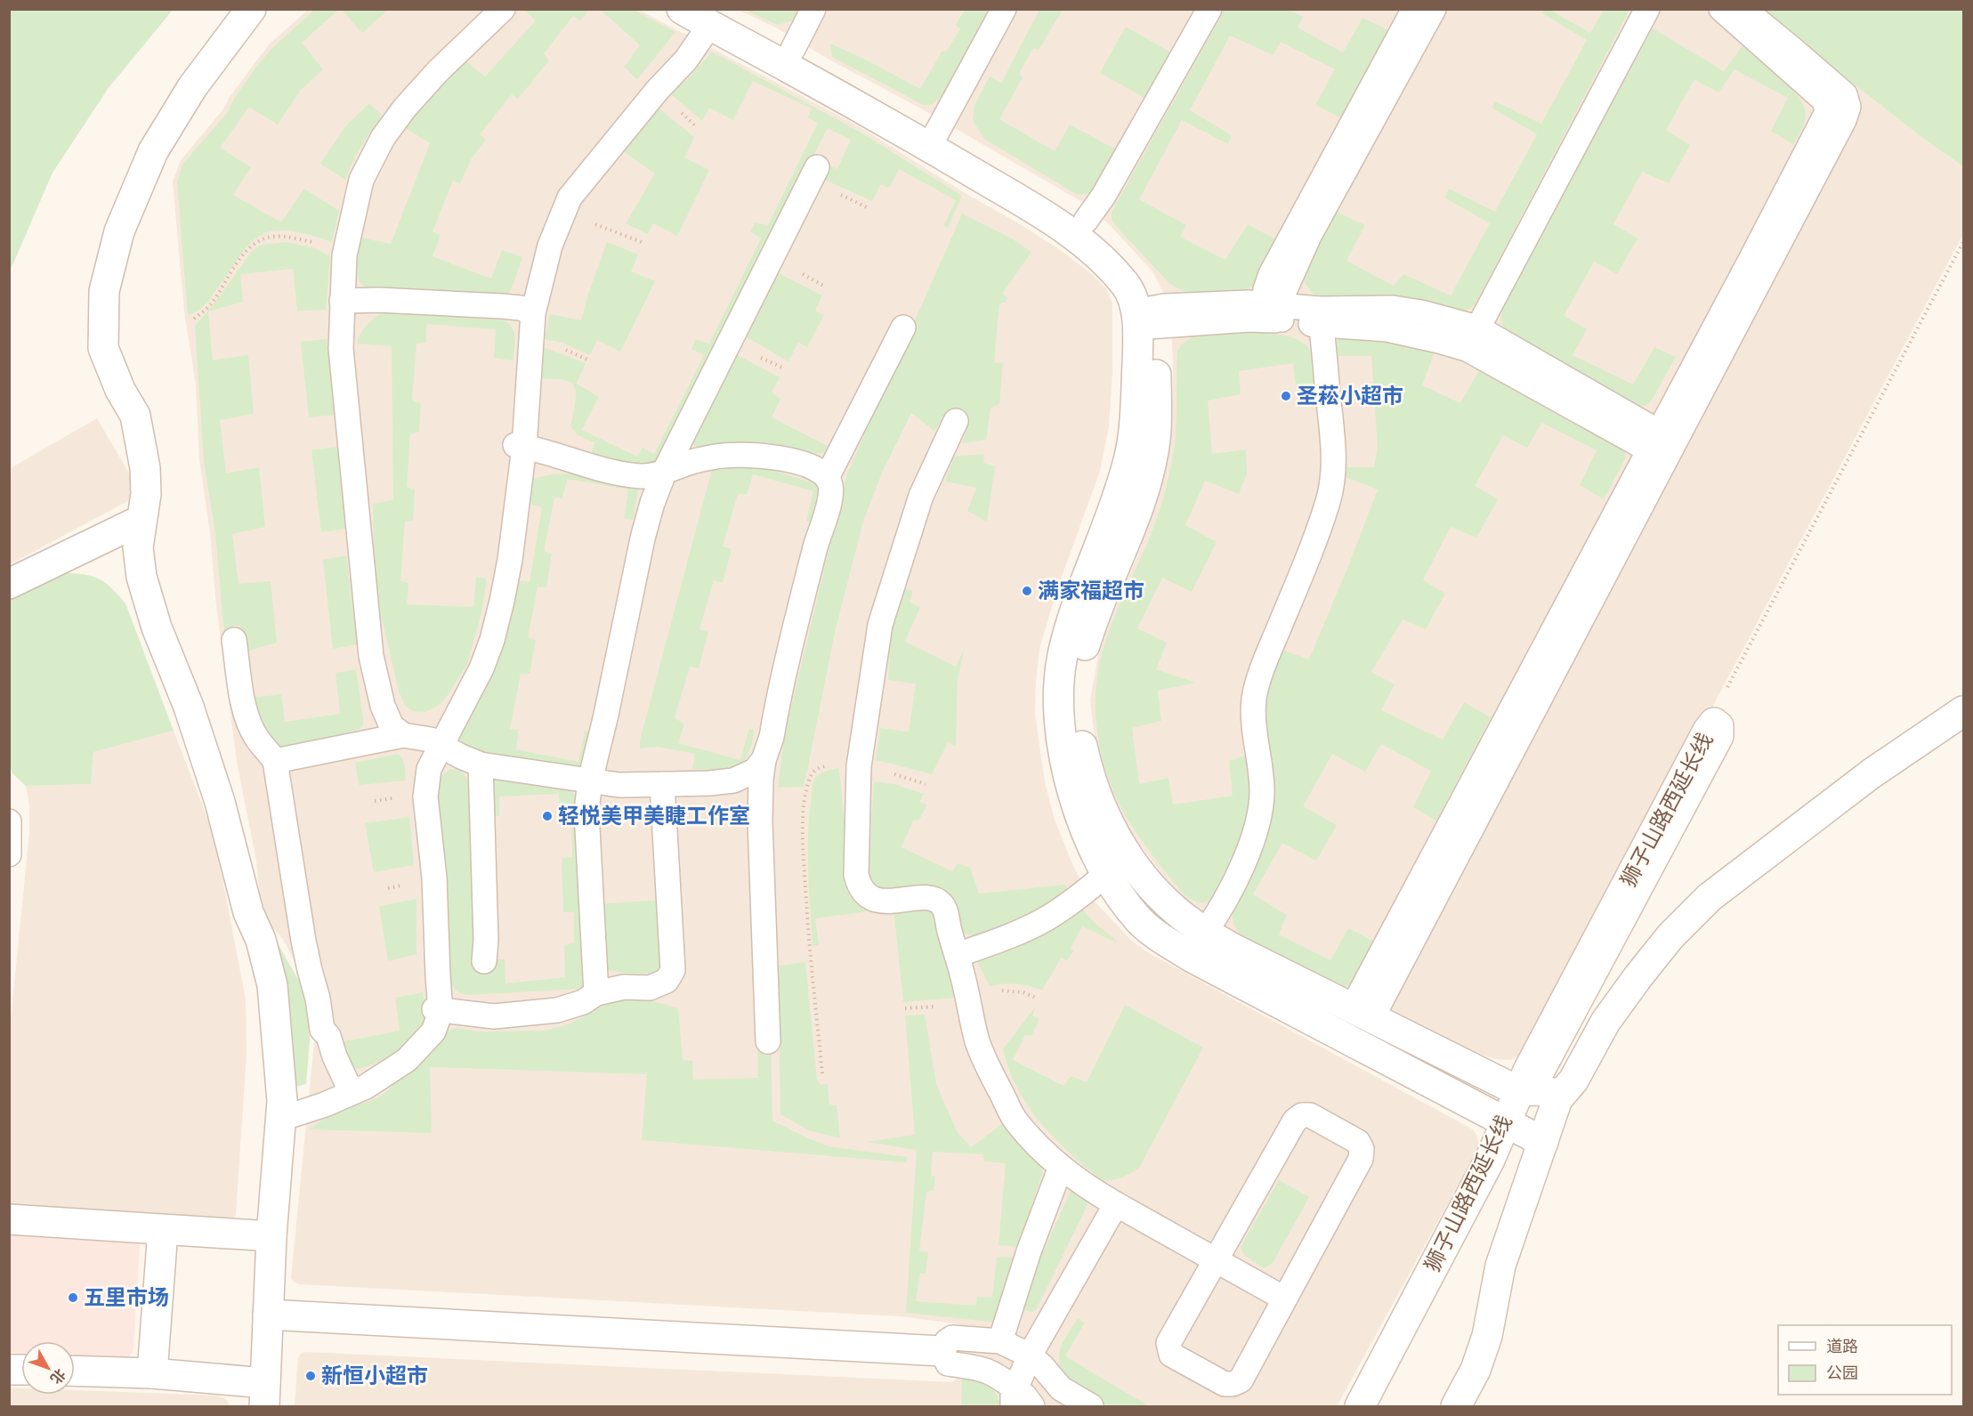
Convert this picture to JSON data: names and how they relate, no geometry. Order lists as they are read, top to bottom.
{
  "streets": {
    "street": ["狮子山路西延长线"]
  },
  "places": [
    "圣菘小超市",
    "满家福超市",
    "轻悦美甲美睫工作室",
    "五里市场",
    "新恒小超市"
  ],
  "legend": ["道路", "公园"],
  "north": "bottom right"
}
